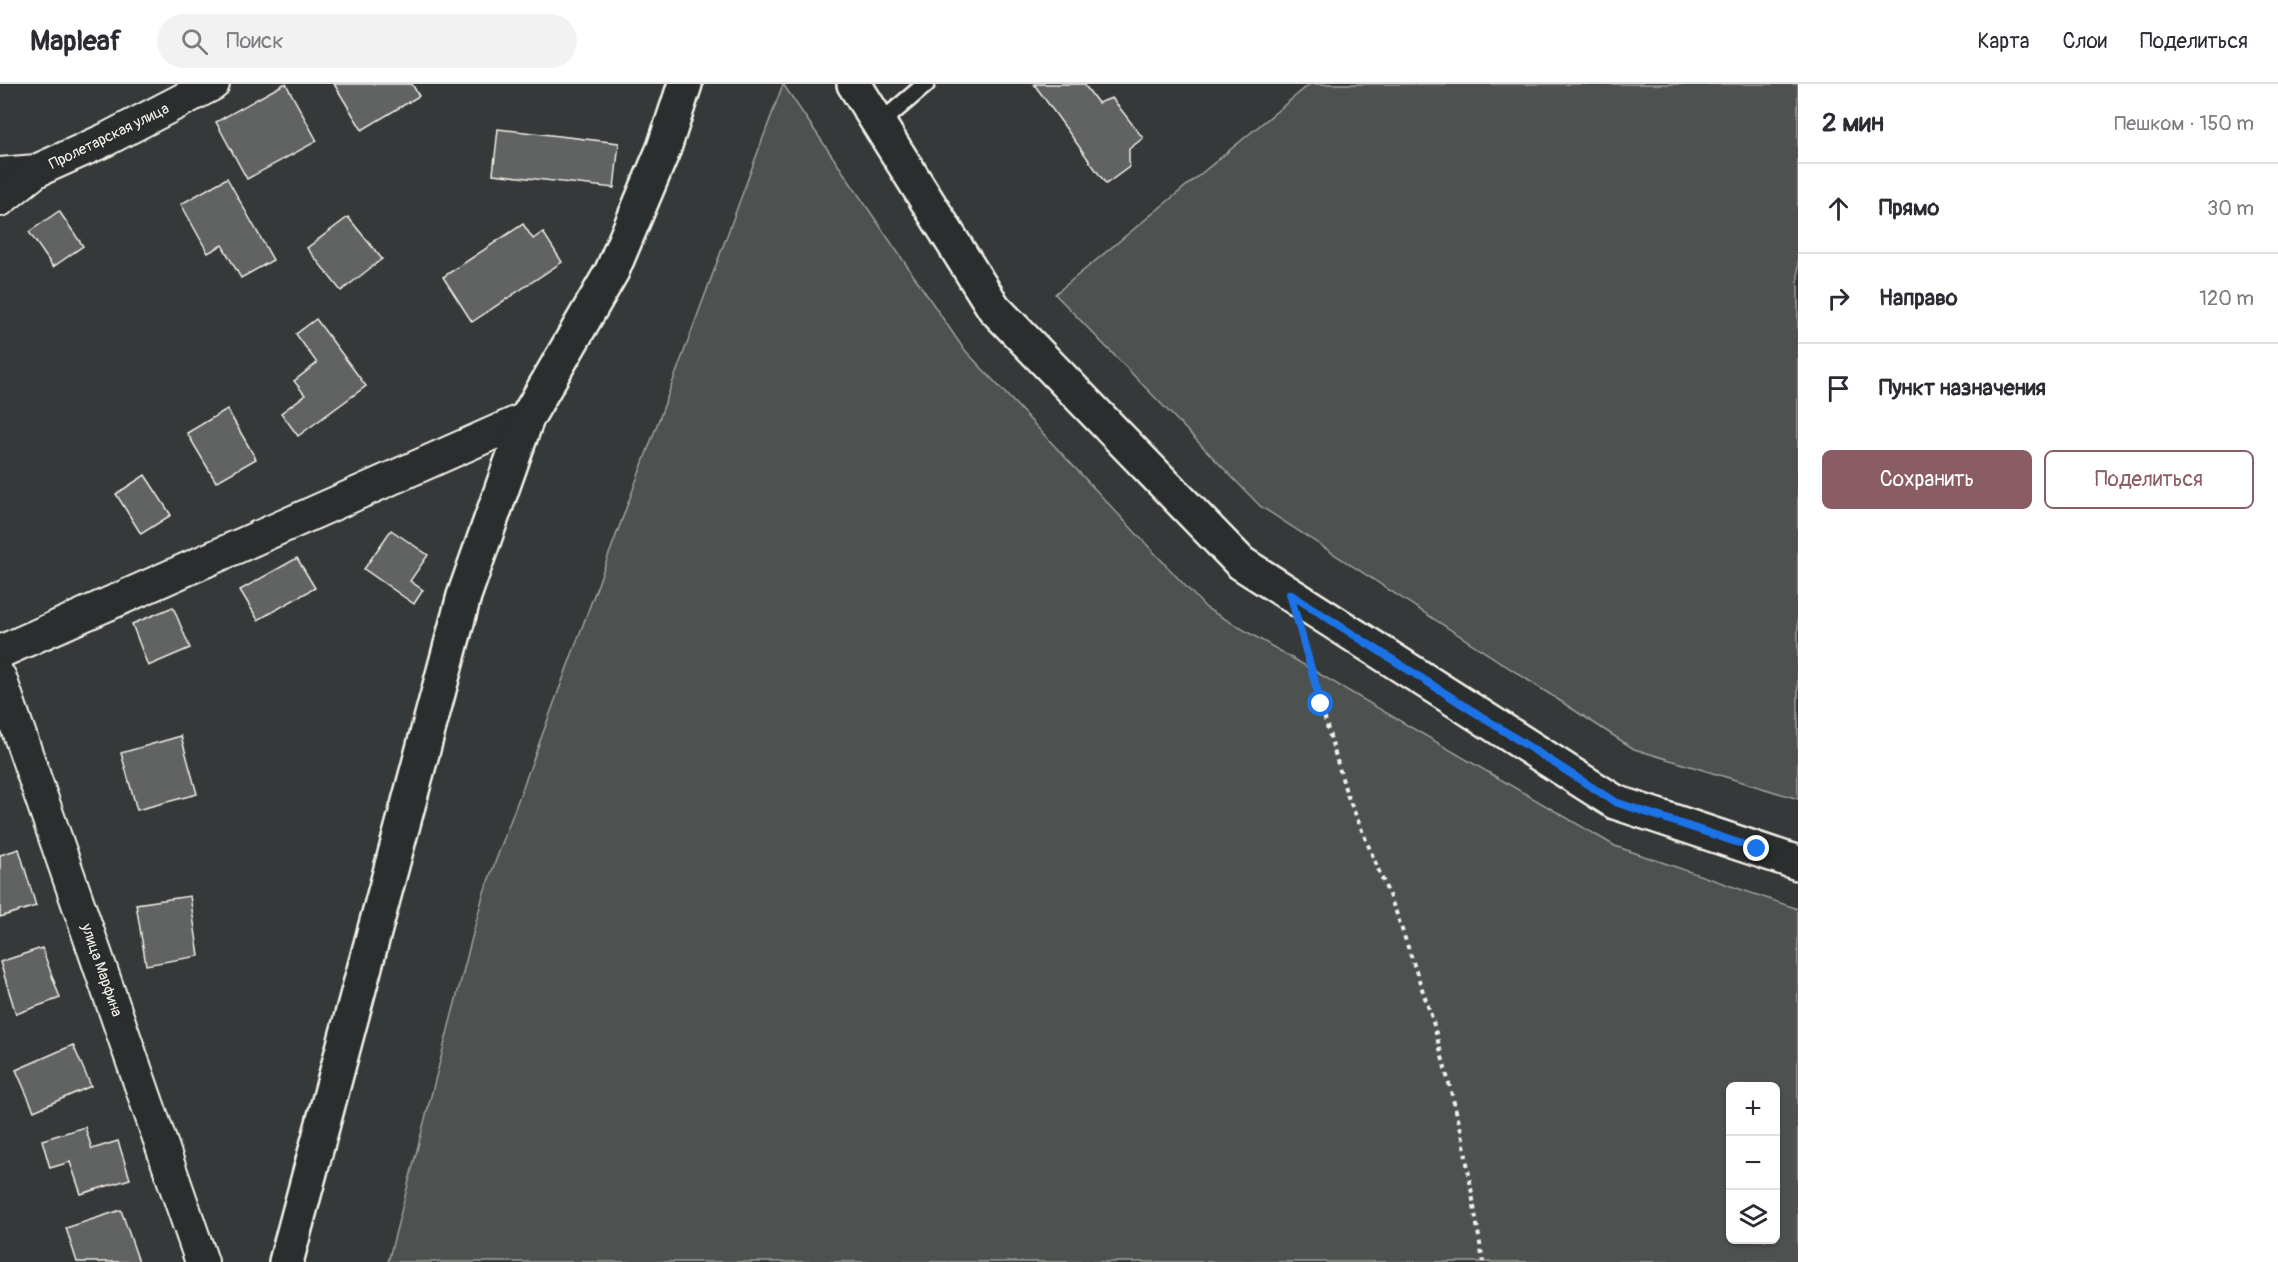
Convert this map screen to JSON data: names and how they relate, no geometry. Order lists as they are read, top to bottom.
{
  "streets": {
    "street": ["Пролетарская улица", "улица Марфина"]
  },
  "page": {
    "header": "Mapleaf",
    "search": "Поиск",
    "nav": ["Карта", "Слои", "Поделиться"],
    "heading": ["2 мин", "Пешком · 150 m"],
    "list": [
      ["Прямо", "30 m"],
      ["Направо", "120 m"],
      "Пункт назначения"
    ],
    "buttons": ["Сохранить", "Поделиться"],
    "map_buttons": ["+", "−"]
  }
}
